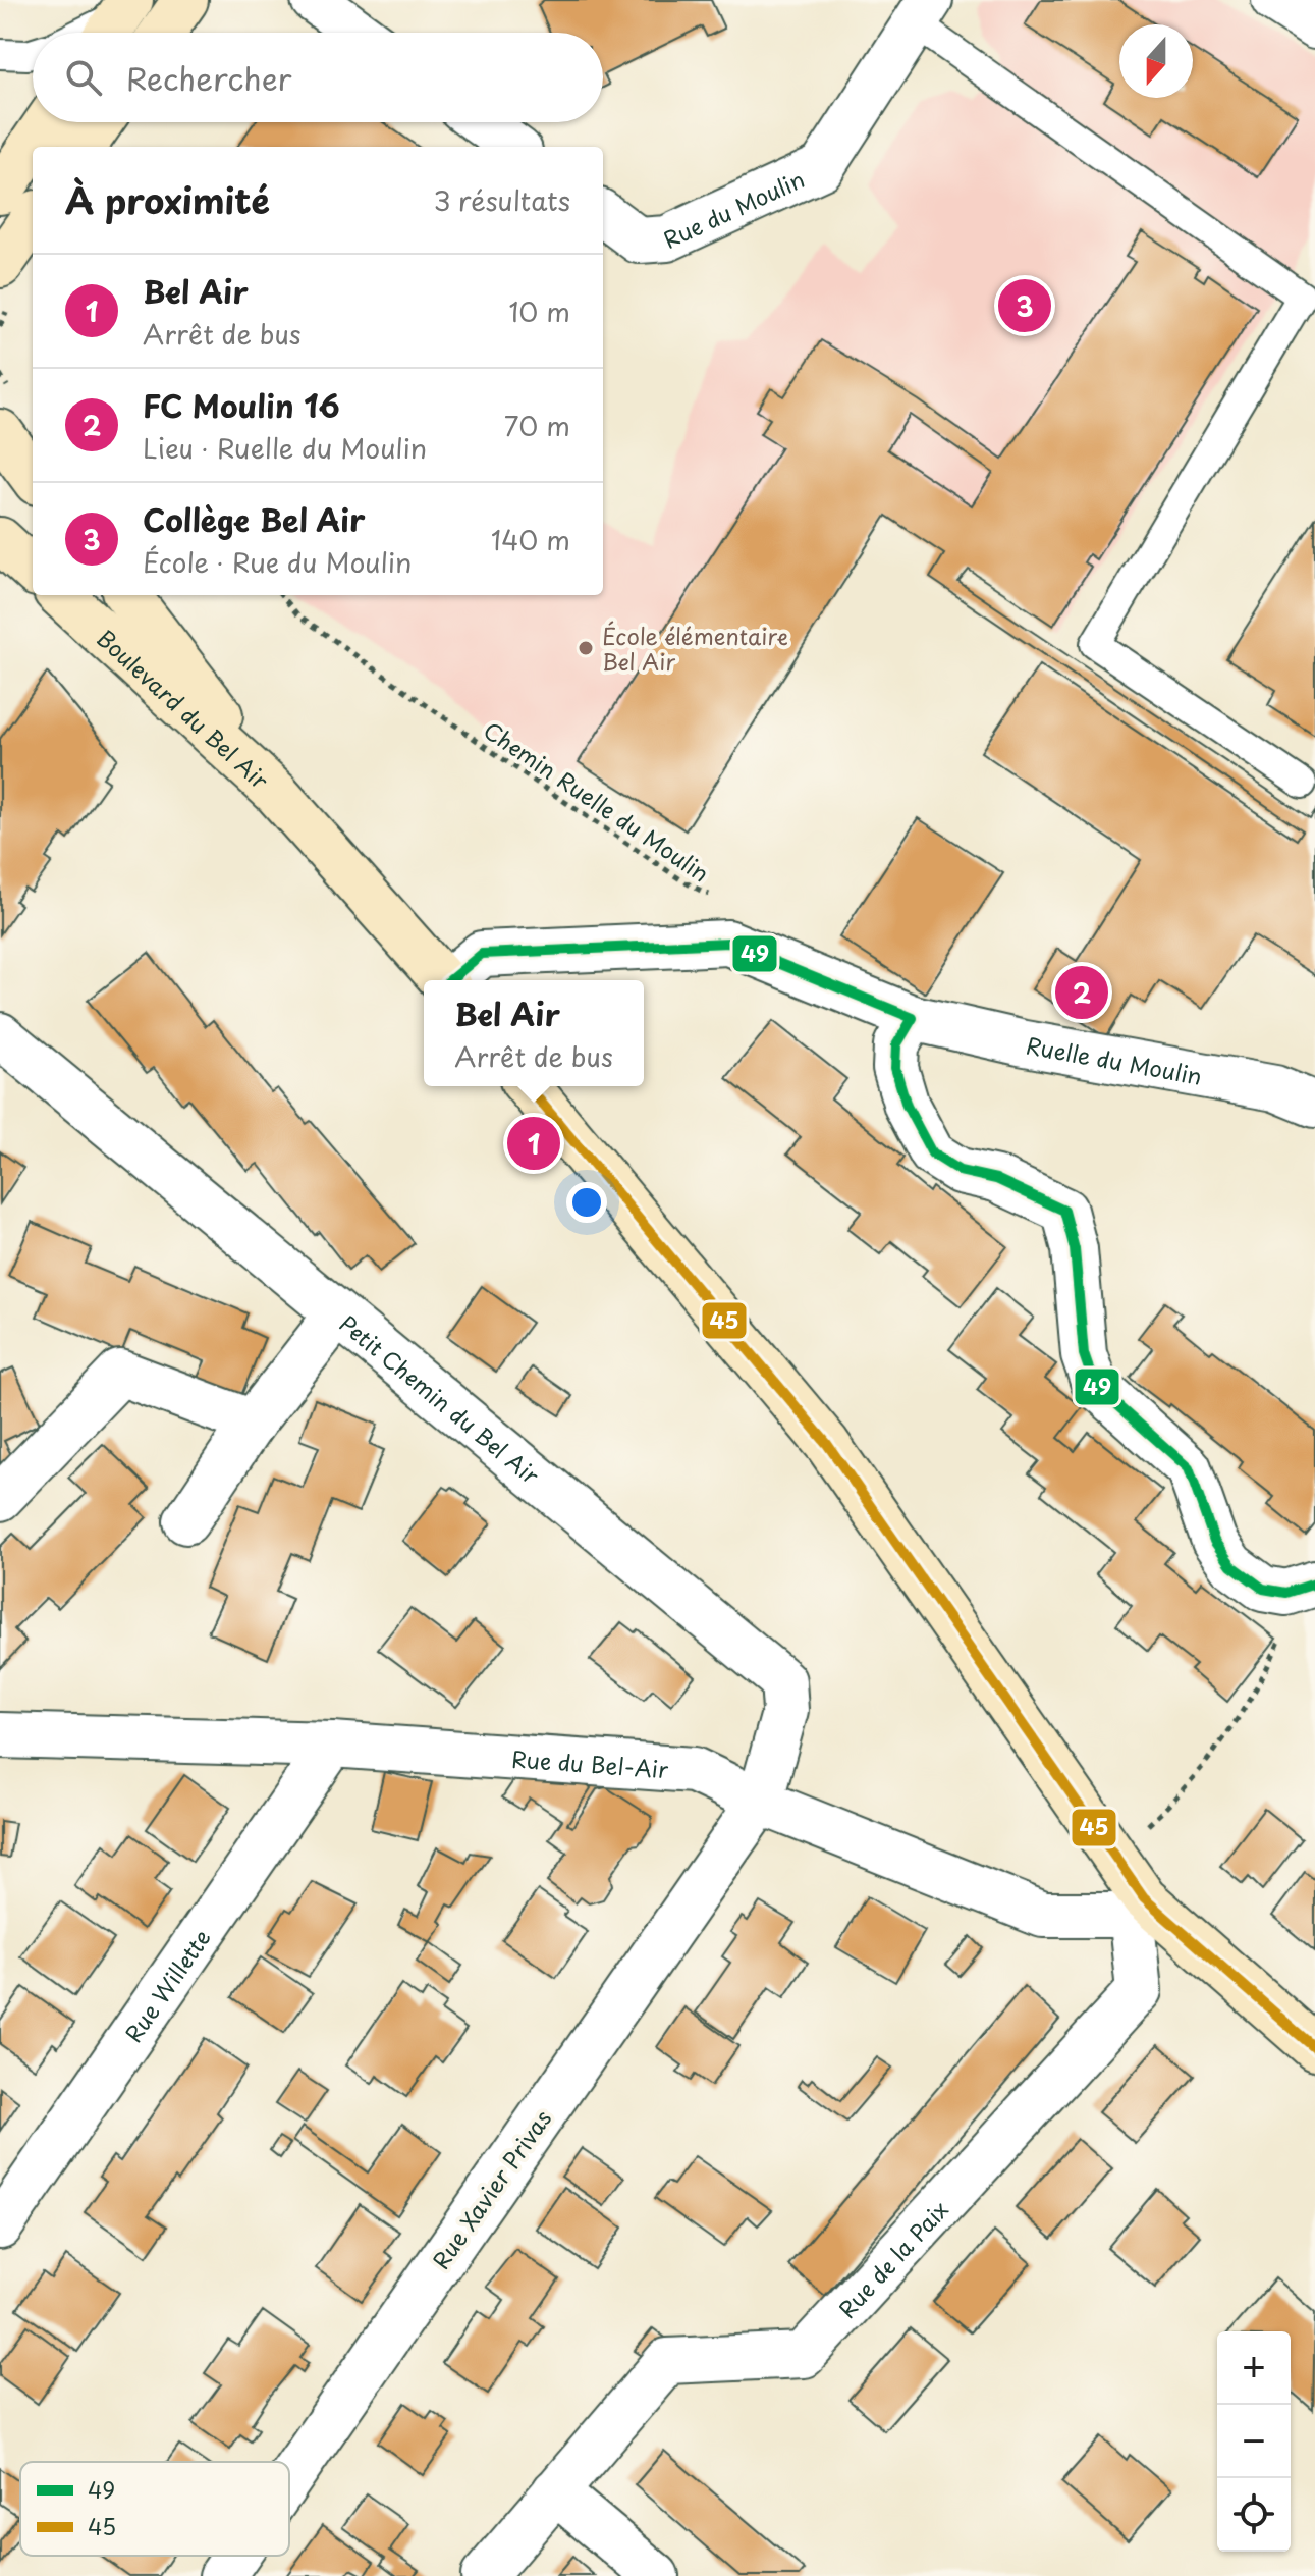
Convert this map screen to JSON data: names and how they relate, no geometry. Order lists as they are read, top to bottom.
{
  "streets": {
    "main road": ["Boulevard du Bel Air"],
    "street": [
      "Rue du Moulin",
      "Ruelle du Moulin",
      "Petit Chemin du Bel Air",
      "Rue du Bel-Air",
      "Rue Willette",
      "Rue Xavier Privas",
      "Rue de la Paix"
    ],
    "path": ["Chemin Ruelle du Moulin"]
  },
  "crossings": [
    ["Petit Chemin du Bel Air", "Rue du Bel-Air"],
    ["Petit Chemin du Bel Air", "Rue Xavier Privas"],
    ["Rue du Bel-Air", "Rue Willette"],
    ["Rue du Bel-Air", "Rue Xavier Privas"],
    ["Rue du Bel-Air", "Rue de la Paix"]
  ],
  "places": ["École élémentaire Bel Air"],
  "lines": ["transit line 49", "transit line 45"],
  "legend": ["49", "45"],
  "north": "bottom",
  "page": {
    "search": "Rechercher",
    "heading": ["À proximité", "3 résultats"],
    "list": [
      {
        "mark": "1",
        "name": "Bel Air",
        "note": "Arrêt de bus",
        "value": "10 m"
      },
      {
        "mark": "2",
        "name": "FC Moulin 16",
        "note": "Lieu · Ruelle du Moulin",
        "value": "70 m"
      },
      {
        "mark": "3",
        "name": "Collège Bel Air",
        "note": "École · Rue du Moulin",
        "value": "140 m"
      }
    ],
    "pins": ["3", "2", "1"],
    "popup": ["Bel Air", "Arrêt de bus"],
    "map_buttons": ["+", "−"]
  }
}
